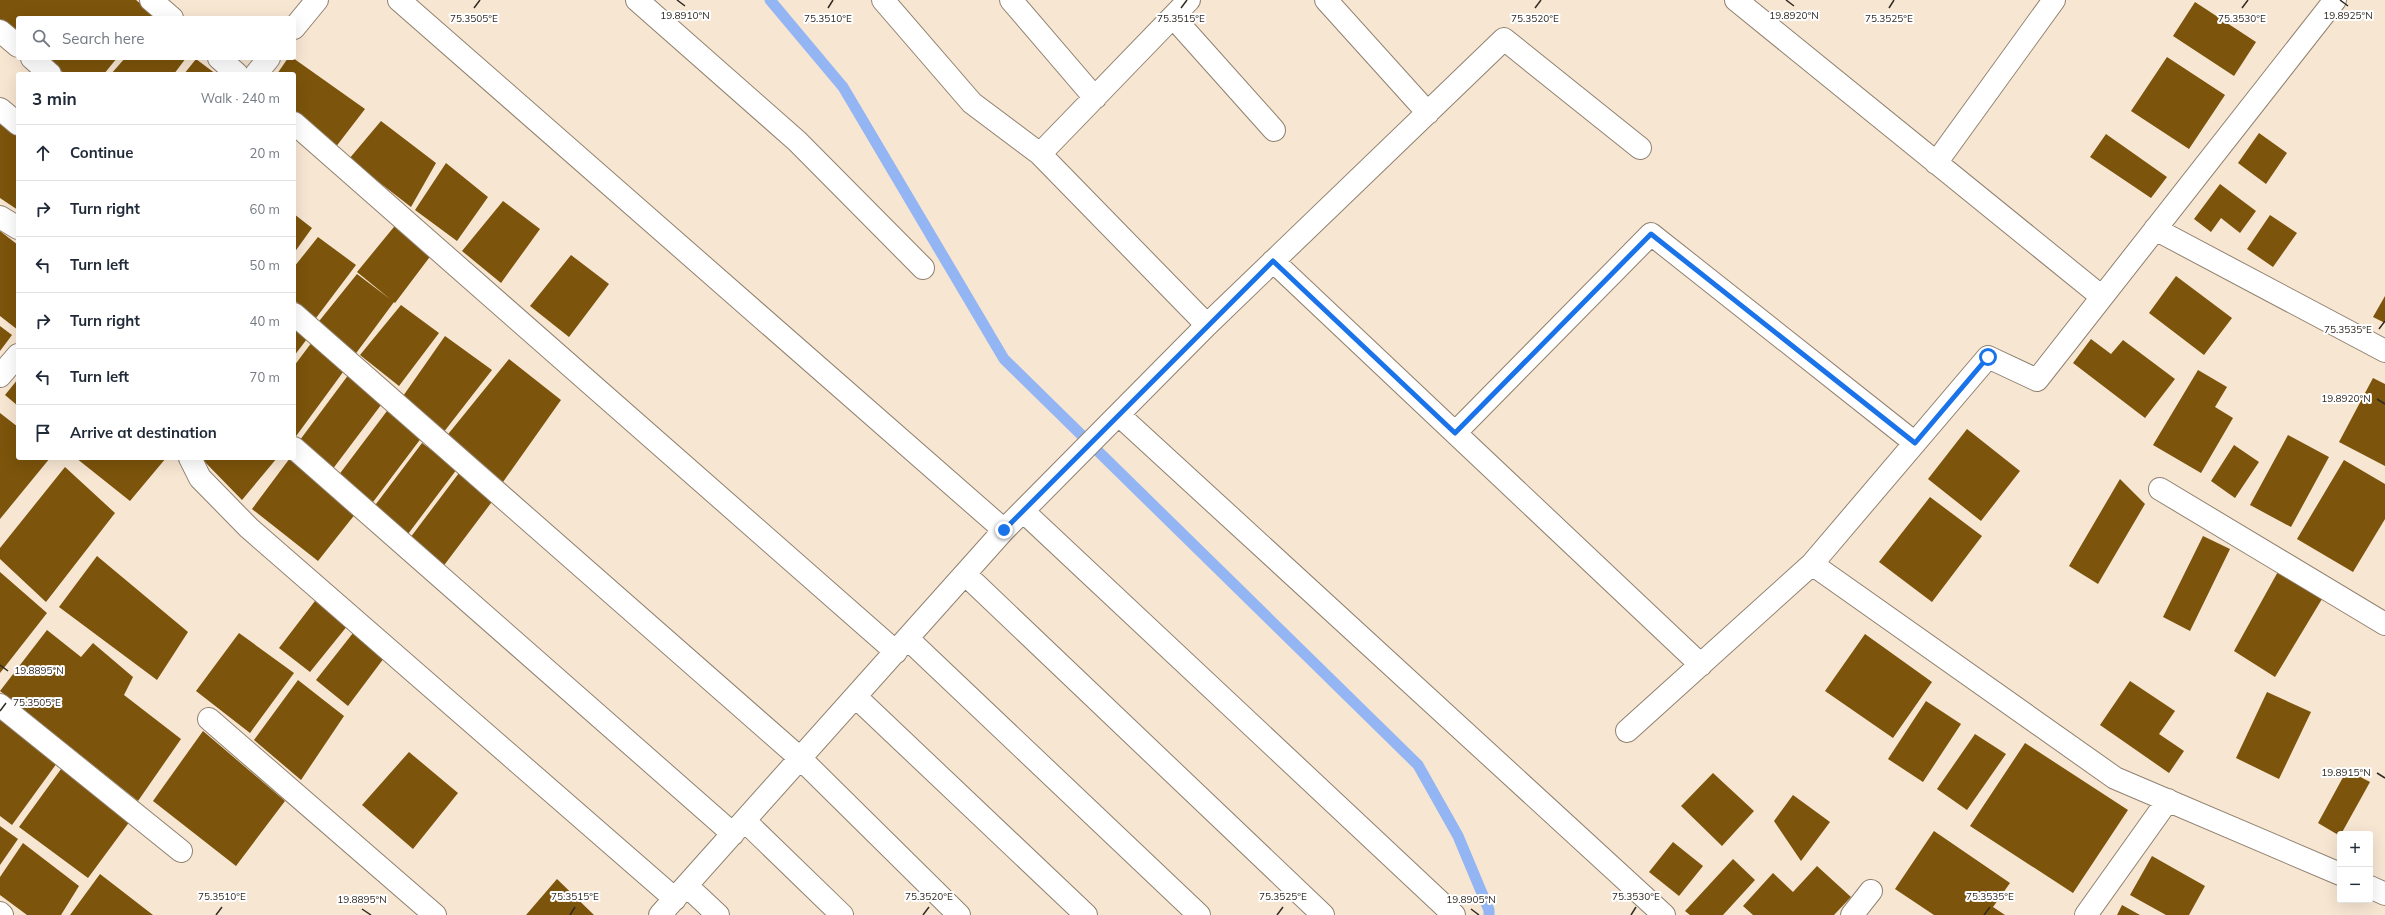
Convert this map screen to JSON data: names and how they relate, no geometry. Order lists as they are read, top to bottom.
{
  "page": {
    "search": "Search here",
    "heading": ["3 min", "Walk · 240 m"],
    "list": [
      ["Continue", "20 m"],
      ["Turn right", "60 m"],
      ["Turn left", "50 m"],
      ["Turn right", "40 m"],
      ["Turn left", "70 m"],
      "Arrive at destination"
    ],
    "map_buttons": ["+", "−"]
  },
  "coordinates": [
    "19.8920°N",
    "19.8910°N",
    "19.8925°N",
    "75.3505°E",
    "75.3510°E",
    "75.3515°E",
    "75.3530°E",
    "75.3520°E",
    "75.3525°E",
    "75.3535°E",
    "19.8895°N",
    "19.8915°N",
    "19.8905°N"
  ]
}
